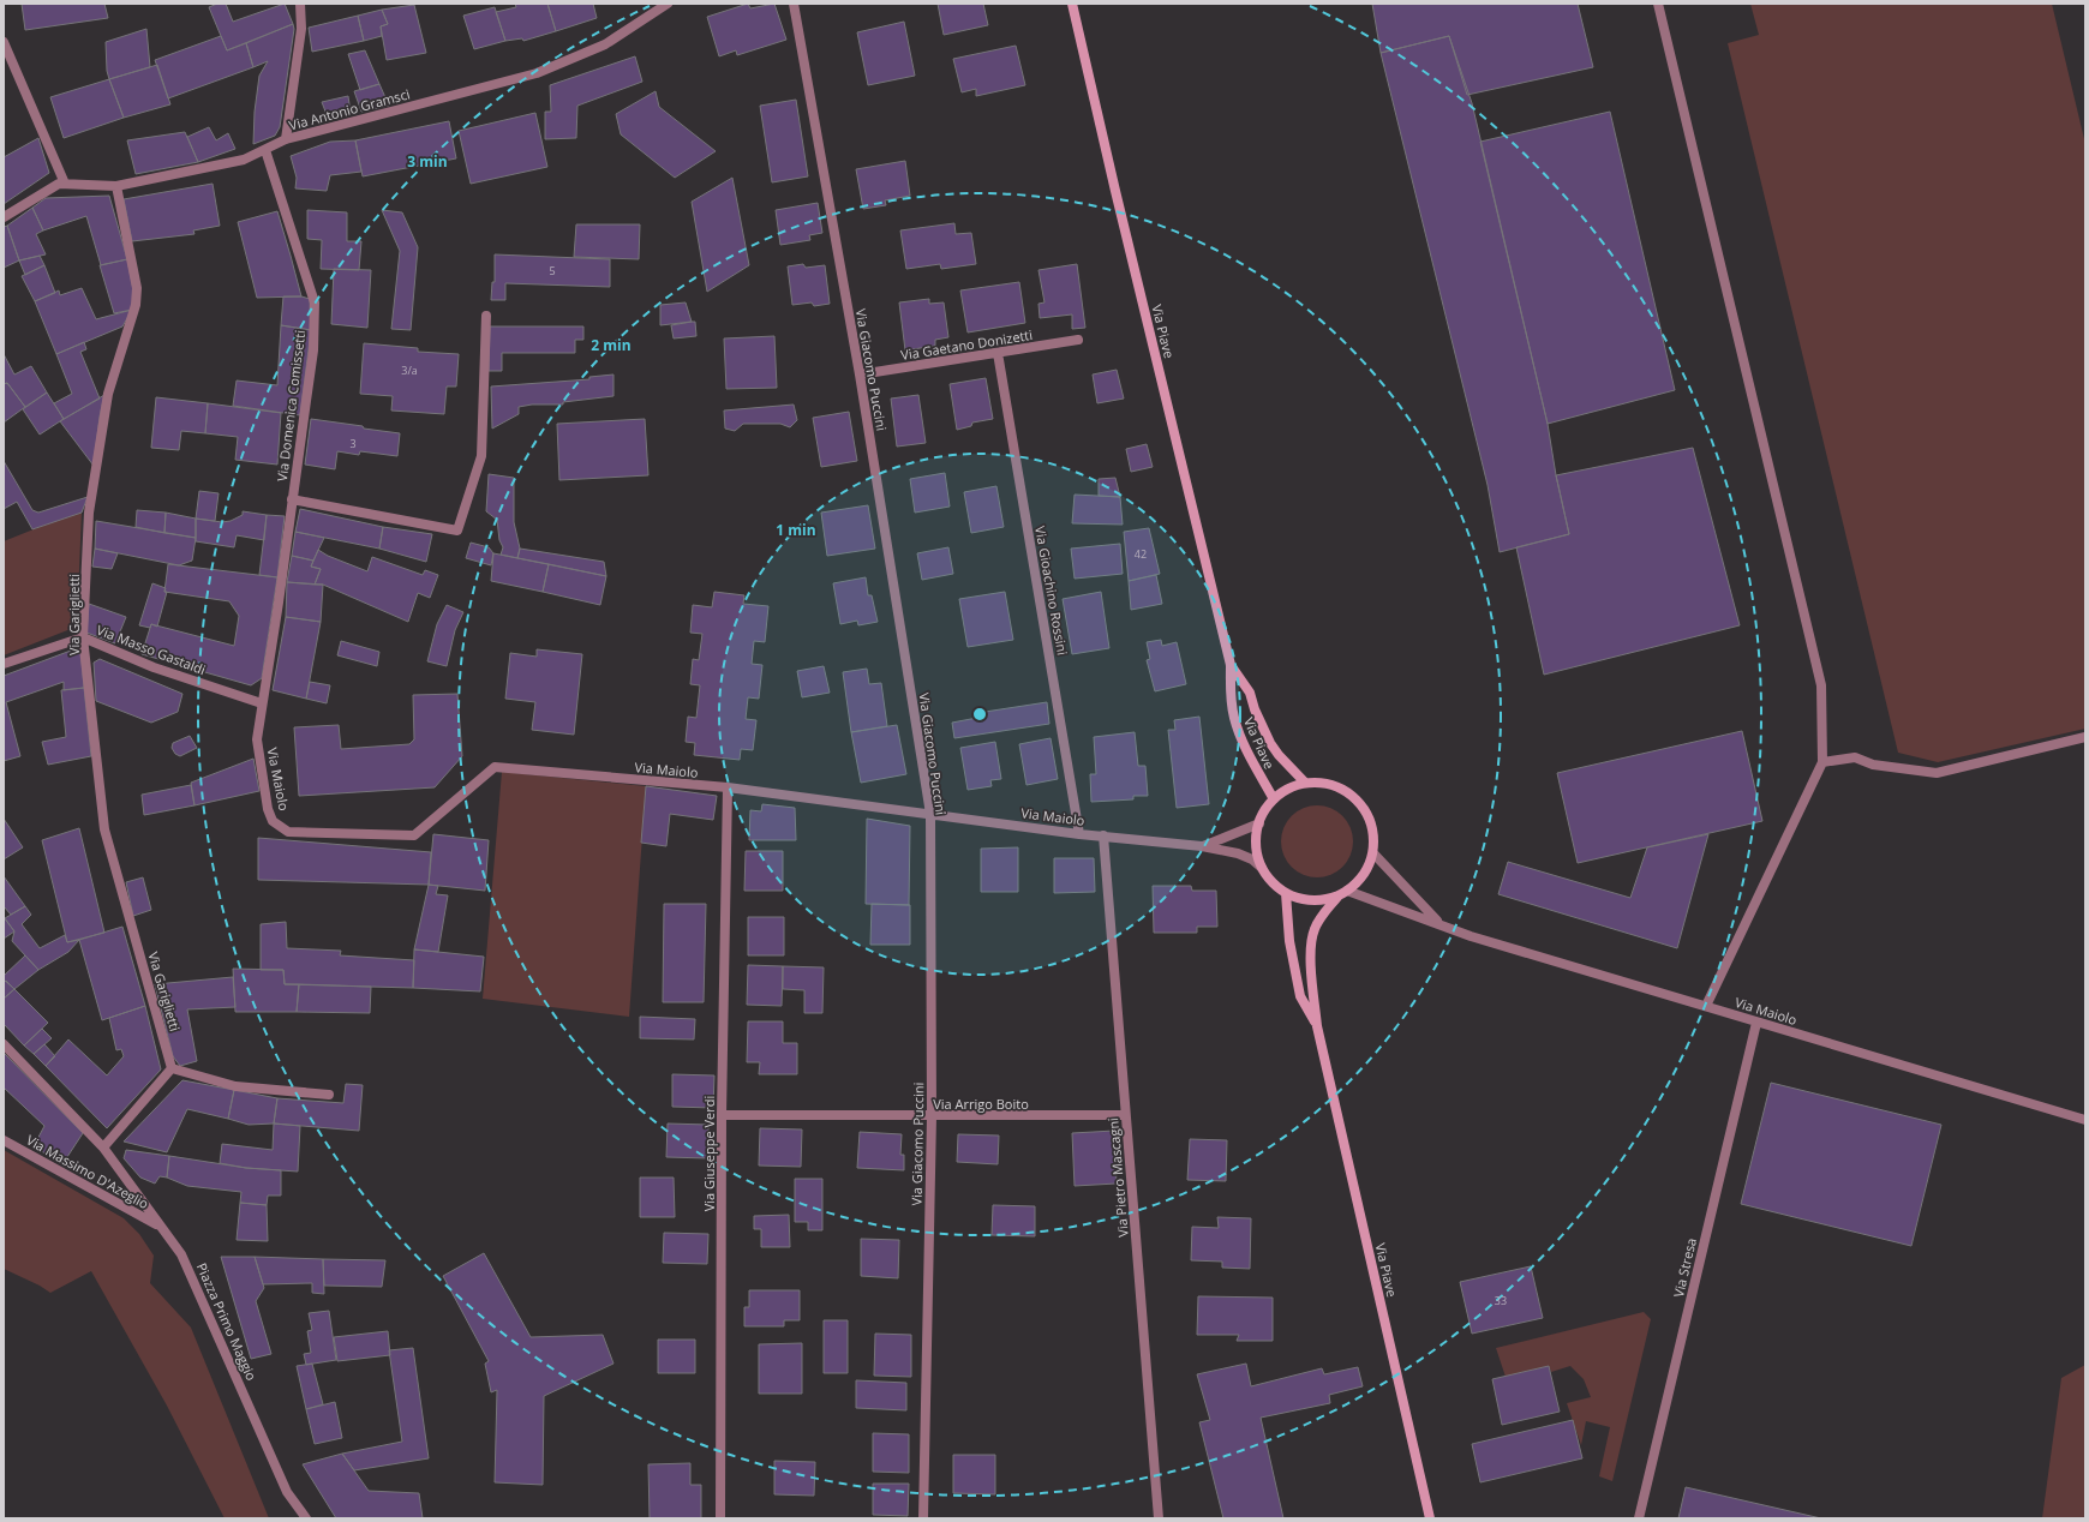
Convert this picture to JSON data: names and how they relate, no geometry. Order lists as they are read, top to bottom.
{
  "streets": {
    "main road": ["Via Piave"],
    "street": [
      "Via Antonio Gramsci",
      "Via Gaetano Donizetti",
      "Via Giacomo Puccini",
      "Via Domenica Comissetti",
      "Via Gioachino Rossini",
      "Via Gariglietti",
      "Via Masso Gastaldi",
      "Via Maiolo",
      "Via Arrigo Boito",
      "Via Giuseppe Verdi",
      "Via Massimo D'Azeglio",
      "Via Pietro Mascagni",
      "Via Stresa",
      "Piazza Primo Maggio"
    ]
  },
  "crossings": [
    ["Via Antonio Gramsci", "Via Domenica Comissetti"],
    ["Via Antonio Gramsci", "Via Gariglietti"],
    ["Via Piave", "Via Maiolo"],
    ["Via Gaetano Donizetti", "Via Giacomo Puccini"],
    ["Via Gaetano Donizetti", "Via Gioachino Rossini"],
    ["Via Giacomo Puccini", "Via Maiolo"],
    ["Via Giacomo Puccini", "Via Arrigo Boito"],
    ["Via Domenica Comissetti", "Via Masso Gastaldi"],
    ["Via Domenica Comissetti", "Via Maiolo"],
    ["Via Gioachino Rossini", "Via Maiolo"],
    ["Via Gariglietti", "Via Masso Gastaldi"],
    ["Via Masso Gastaldi", "Via Maiolo"],
    ["Via Maiolo", "Via Giuseppe Verdi"],
    ["Via Maiolo", "Via Pietro Mascagni"],
    ["Via Maiolo", "Via Stresa"],
    ["Via Arrigo Boito", "Via Giuseppe Verdi"],
    ["Via Arrigo Boito", "Via Pietro Mascagni"],
    ["Via Massimo D'Azeglio", "Piazza Primo Maggio"]
  ],
  "house_numbers": [
    "5",
    "3/a",
    "3",
    "42",
    "33"
  ],
  "rings": ["3 min", "2 min", "1 min"]
}
